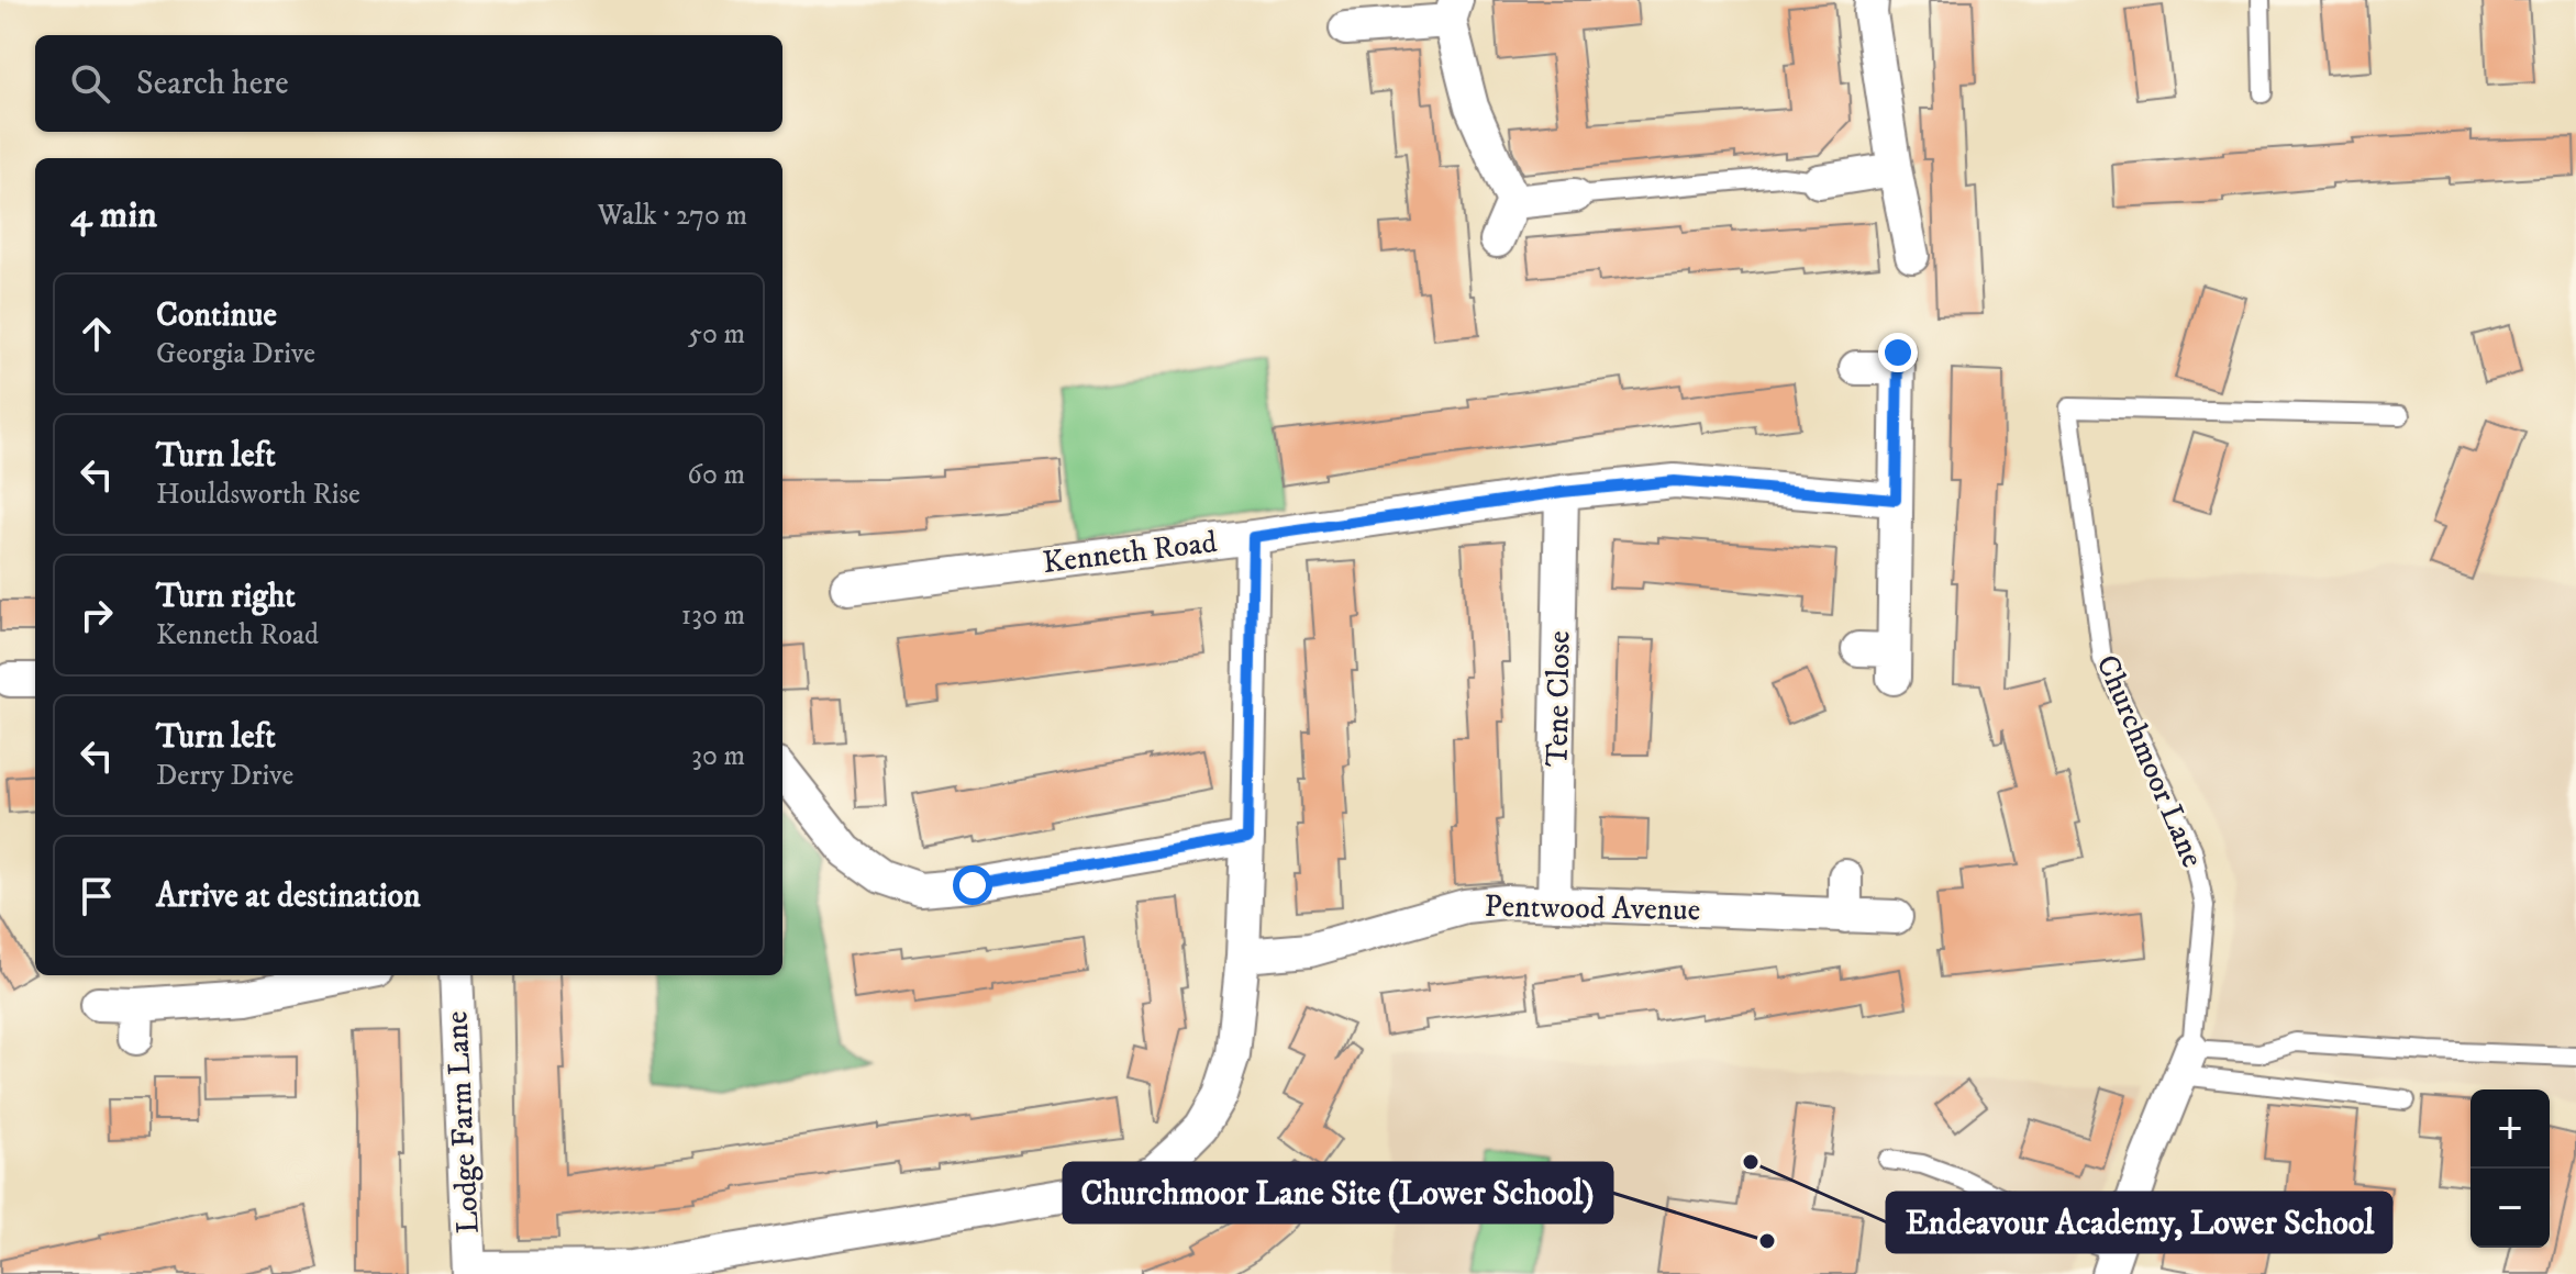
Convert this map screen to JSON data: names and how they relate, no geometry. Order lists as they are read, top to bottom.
{
  "streets": {
    "street": [
      "Kenneth Road",
      "Tene Close",
      "Churchmoor Lane",
      "Pentwood Avenue",
      "Lodge Farm Lane"
    ]
  },
  "crossings": [
    ["Kenneth Road", "Tene Close"],
    ["Tene Close", "Pentwood Avenue"]
  ],
  "places": ["Endeavour Academy, Lower School", "Churchmoor Lane Site (Lower School)"],
  "page": {
    "search": "Search here",
    "heading": ["4 min", "Walk · 270 m"],
    "list": [
      ["Continue", "Georgia Drive", "50 m"],
      ["Turn left", "Houldsworth Rise", "60 m"],
      ["Turn right", "Kenneth Road", "130 m"],
      ["Turn left", "Derry Drive", "30 m"],
      "Arrive at destination"
    ],
    "map_buttons": ["+", "−"]
  }
}
